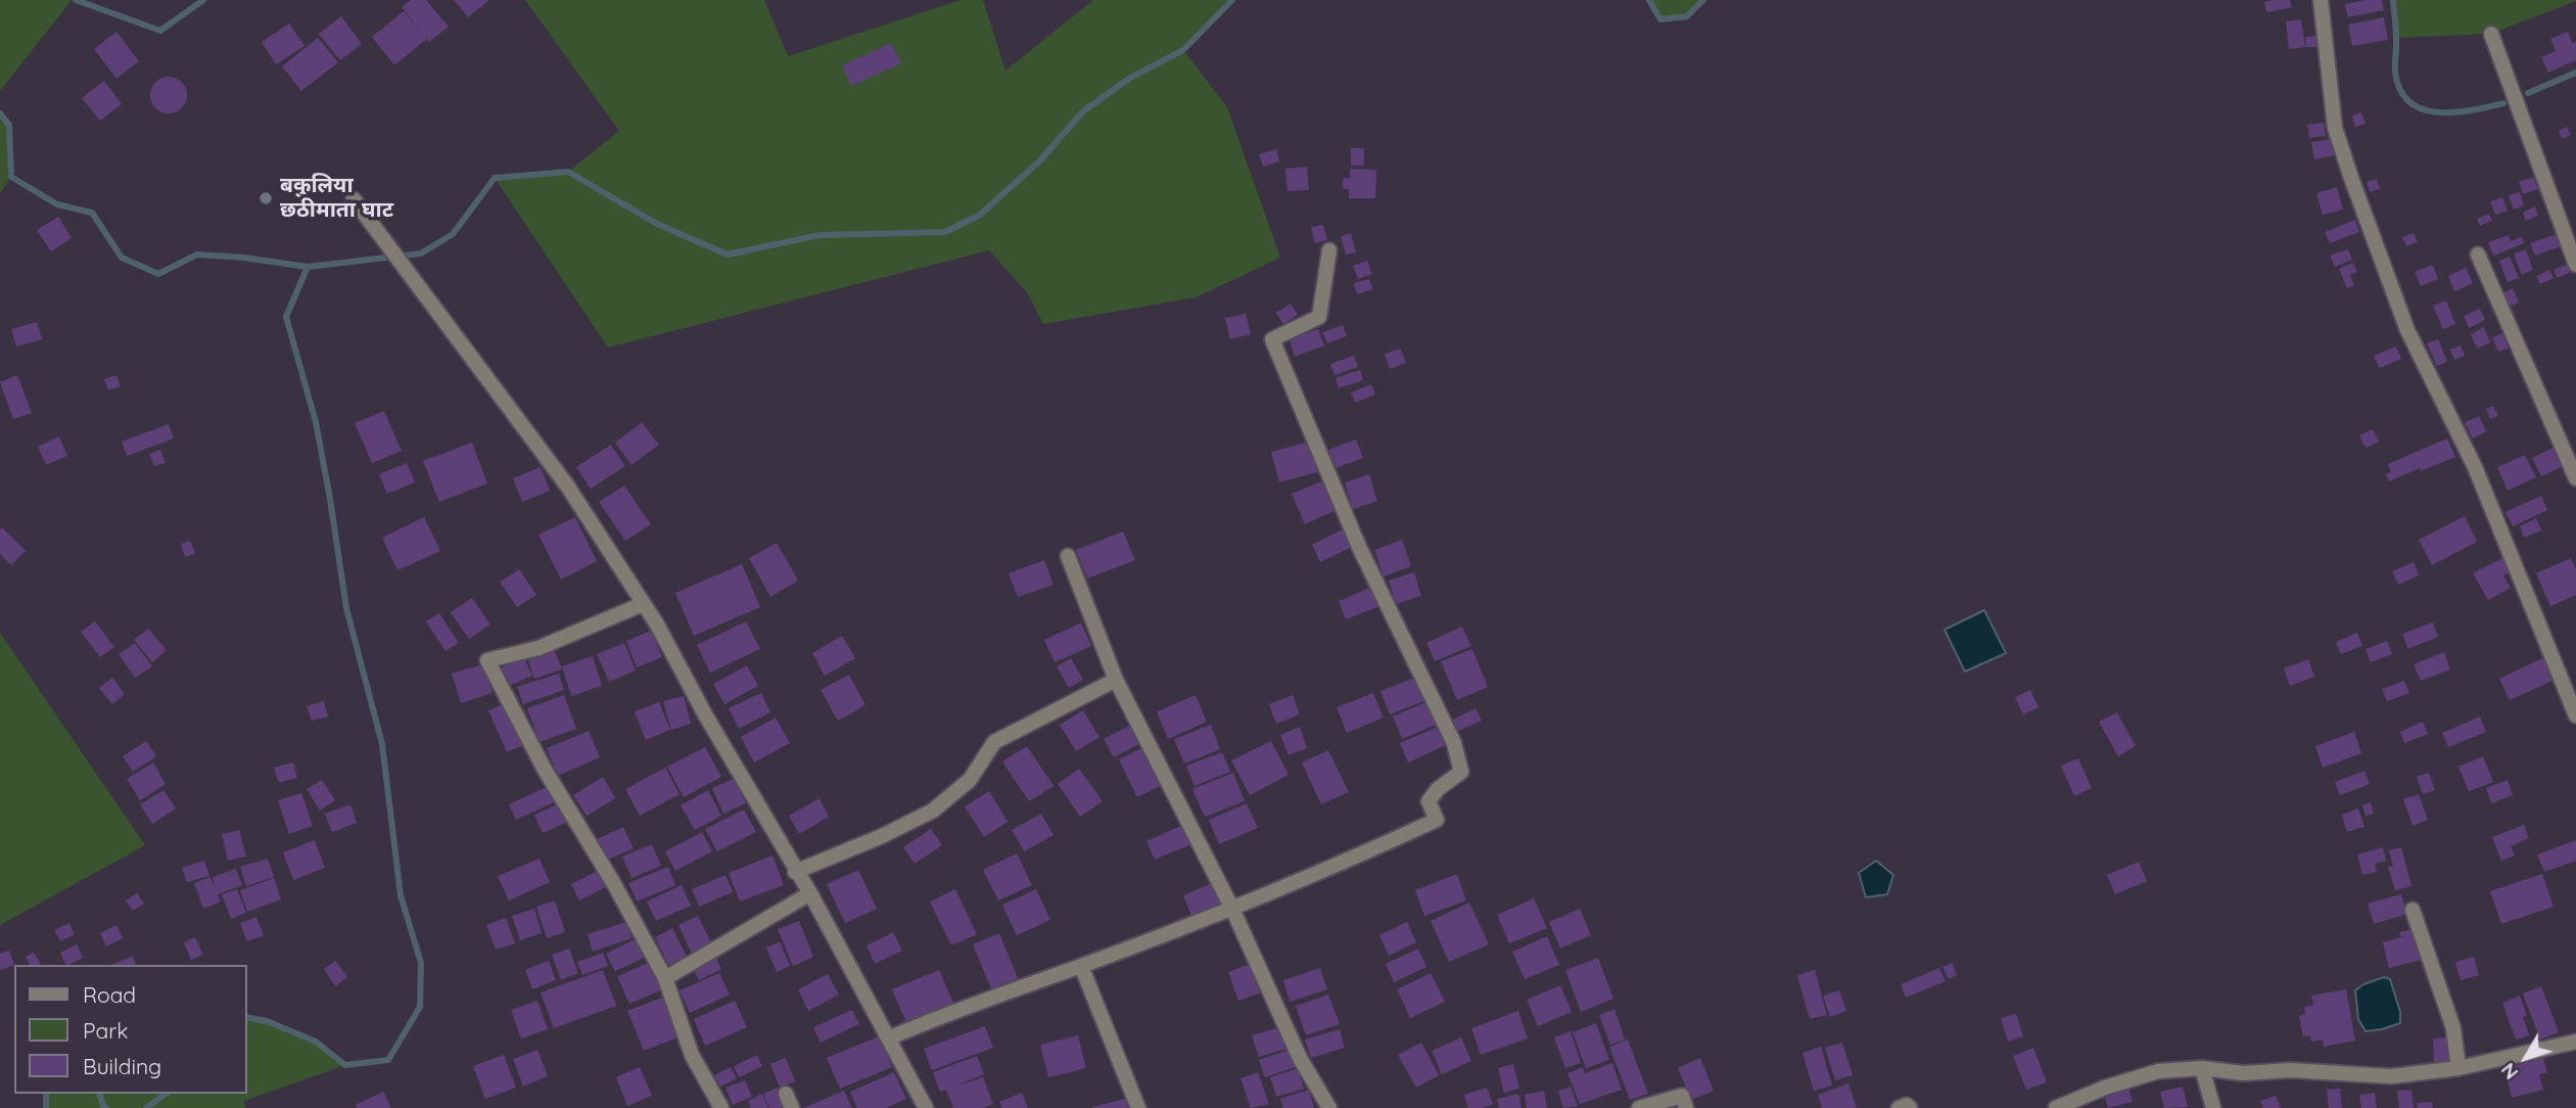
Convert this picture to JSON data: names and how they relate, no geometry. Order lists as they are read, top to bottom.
{
  "places": ["बकुलिया छठीमाता घाट"],
  "legend": ["Road", "Park", "Building"],
  "north": "bottom left"
}
